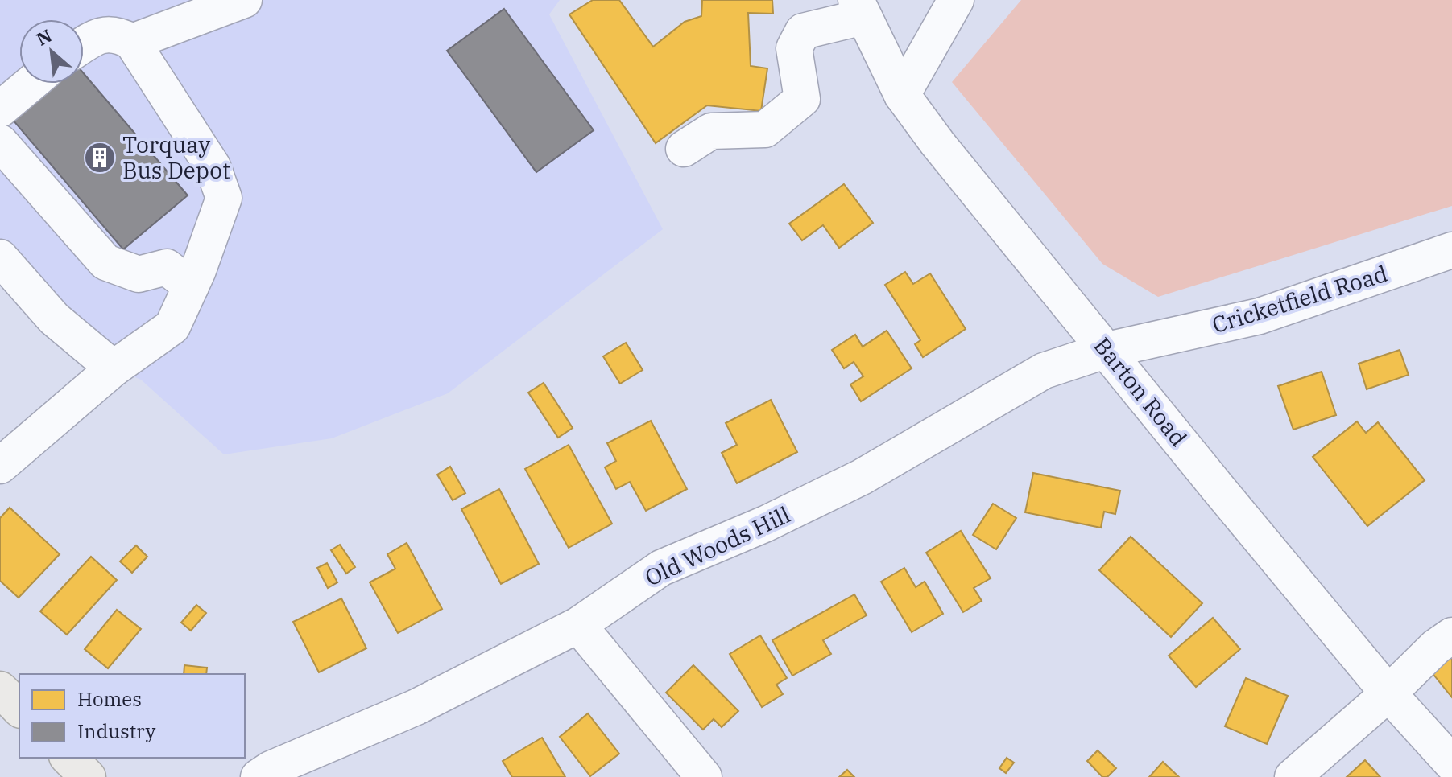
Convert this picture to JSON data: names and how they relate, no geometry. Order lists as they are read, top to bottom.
{
  "streets": {
    "street": ["Cricketfield Road", "Barton Road", "Old Woods Hill"]
  },
  "crossings": [
    ["Cricketfield Road", "Barton Road"],
    ["Cricketfield Road", "Old Woods Hill"],
    ["Barton Road", "Old Woods Hill"]
  ],
  "places": {
    "building": ["Torquay Bus Depot"]
  },
  "legend": ["Homes", "Industry"],
  "north": "top left"
}
